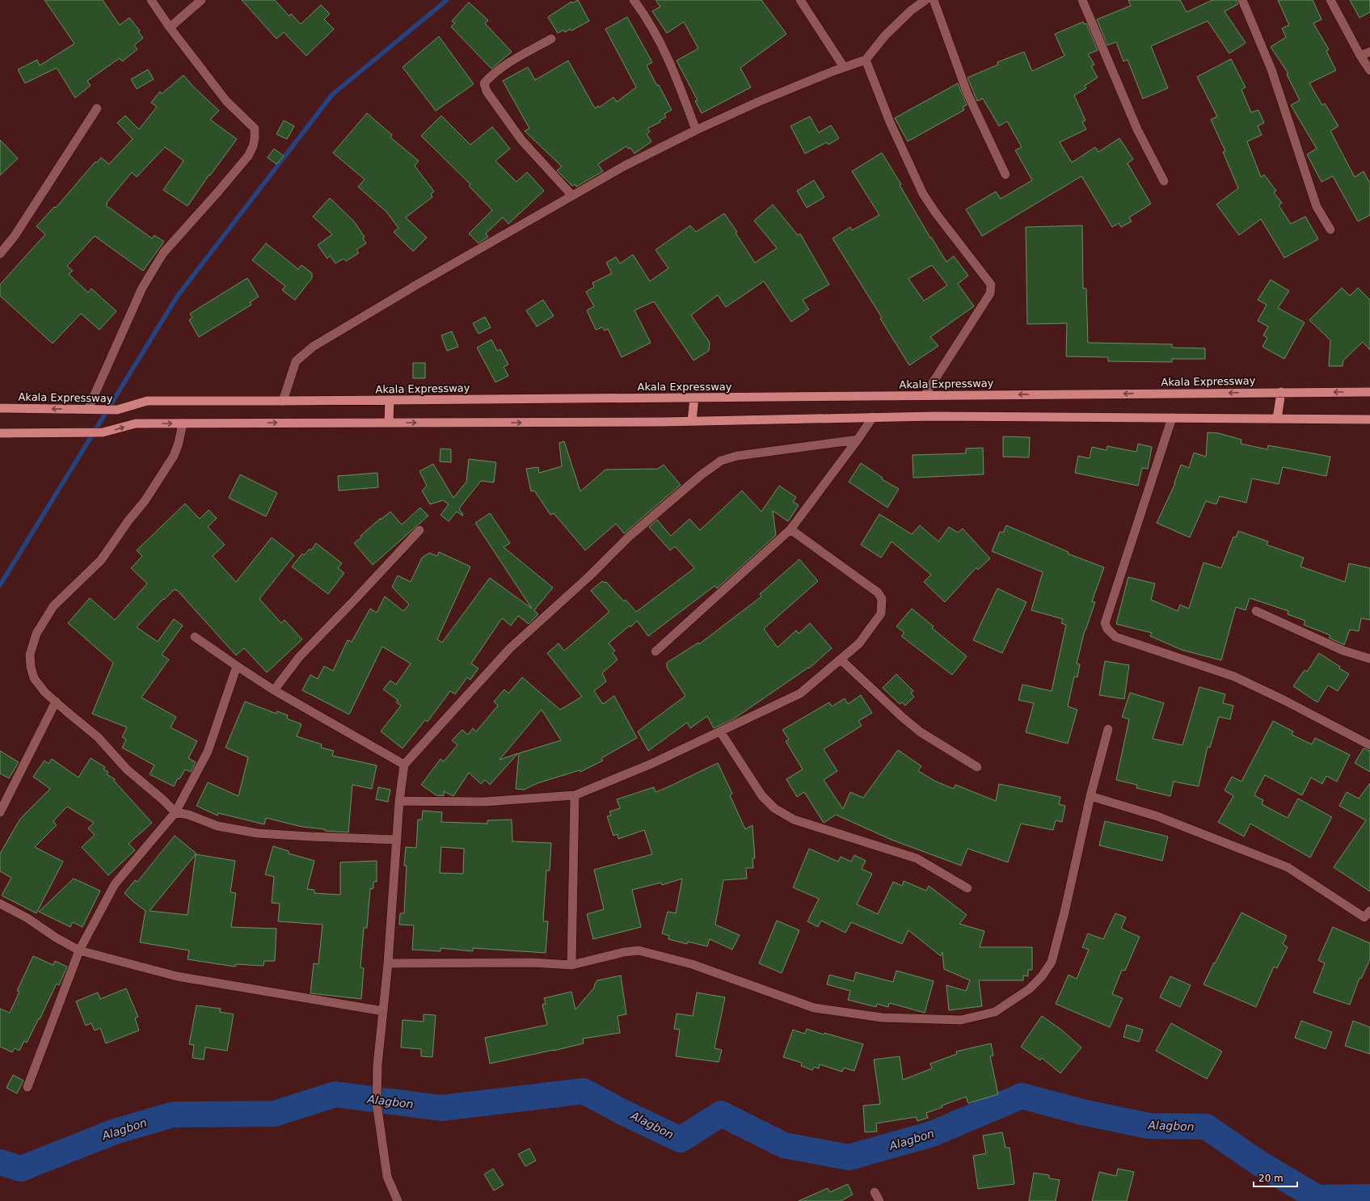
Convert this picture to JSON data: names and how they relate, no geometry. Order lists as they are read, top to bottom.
{
  "streets": {
    "main road": ["Akala Expressway"]
  },
  "water": ["Alagbon"],
  "scale_bar": "20 m"
}
